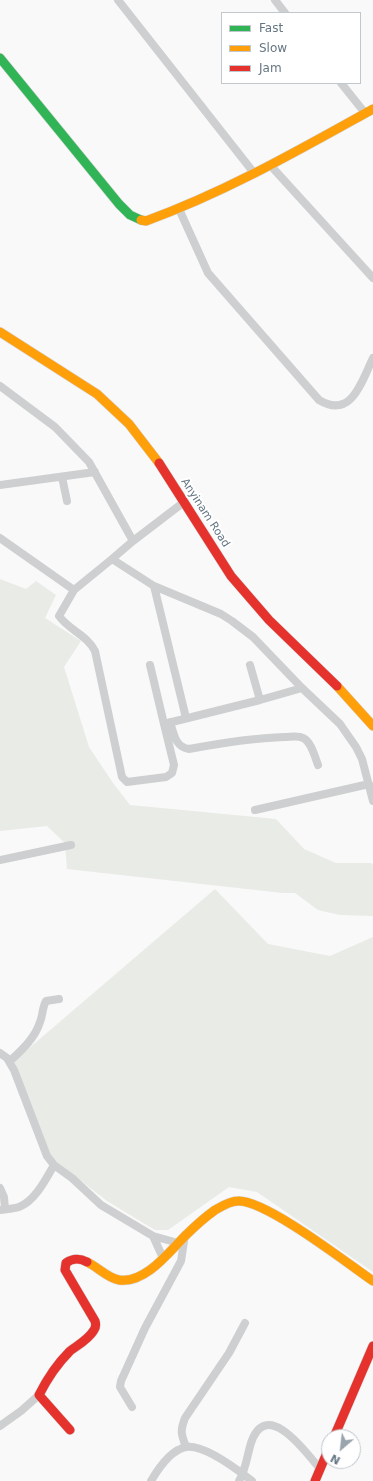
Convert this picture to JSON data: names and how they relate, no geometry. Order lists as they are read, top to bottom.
{
  "streets": {
    "street": ["Anyinam Road"]
  },
  "legend": ["Fast", "Slow", "Jam"],
  "north": "bottom left"
}
